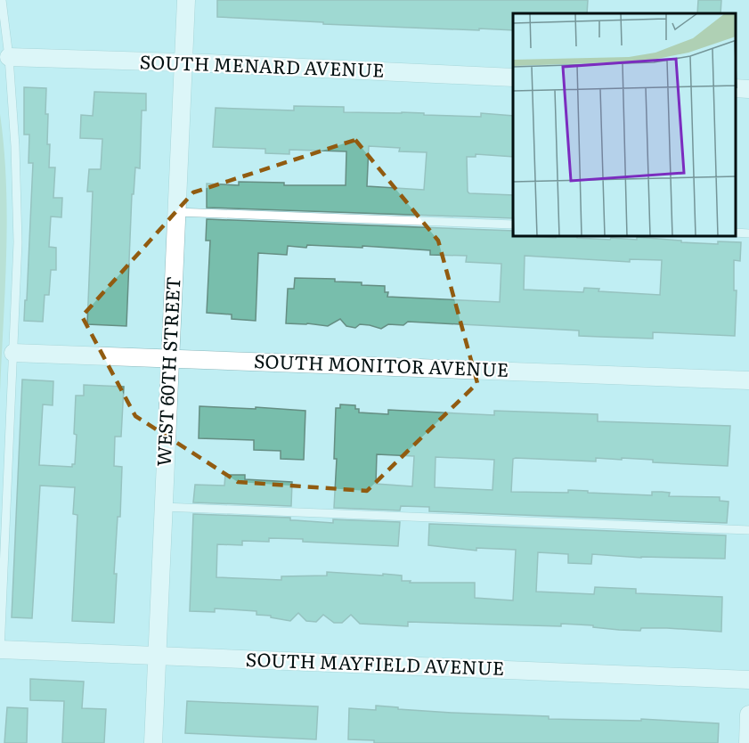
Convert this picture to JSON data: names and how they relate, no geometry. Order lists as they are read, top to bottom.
{
  "streets": {
    "street": [
      "SOUTH MENARD AVENUE",
      "SOUTH MONITOR AVENUE",
      "WEST 60TH STREET",
      "SOUTH MAYFIELD AVENUE"
    ]
  },
  "crossings": [
    ["SOUTH MENARD AVENUE", "WEST 60TH STREET"],
    ["SOUTH MONITOR AVENUE", "WEST 60TH STREET"],
    ["WEST 60TH STREET", "SOUTH MAYFIELD AVENUE"]
  ]
}
